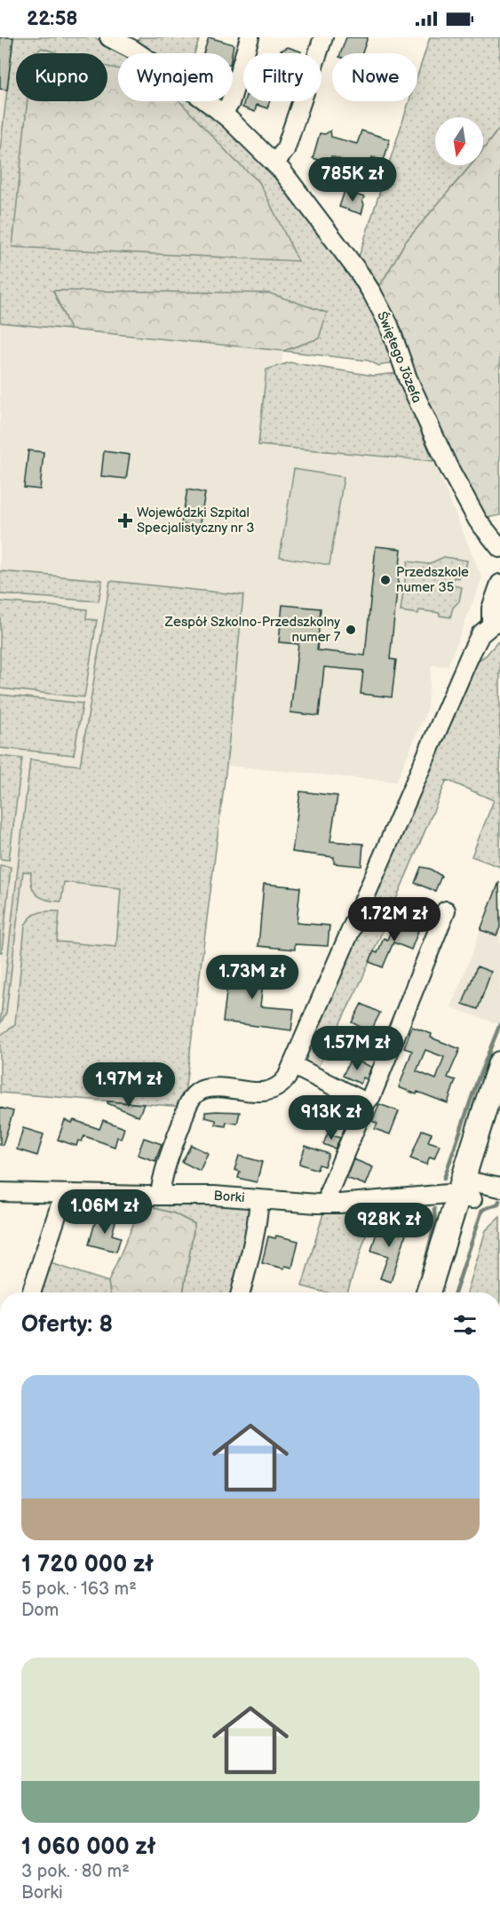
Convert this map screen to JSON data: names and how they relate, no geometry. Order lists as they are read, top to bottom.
{
  "streets": {
    "street": ["Świętego Józefa", "Borki"]
  },
  "places": {
    "health": ["Wojewódzki Szpital Specjalistyczny nr 3"],
    "other": ["Przedszkole numer 35", "Zespół Szkolno-Przedszkolny numer 7"]
  },
  "north": "bottom",
  "page": {
    "status": "22:58",
    "chip": [
      "Kupno",
      "Wynajem",
      "Filtry",
      "Nowe"
    ],
    "price": [
      "785K zł",
      "1.72M zł",
      "1.73M zł",
      "1.57M zł",
      "1.97M zł",
      "913K zł",
      "1.06M zł",
      "928K zł"
    ],
    "heading": "Oferty: 8",
    "list": [
      {
        "name": "1 720 000 zł",
        "note": "5 pok. · 163 m² · Dom"
      },
      {
        "name": "1 060 000 zł",
        "note": "3 pok. · 80 m² · Borki"
      }
    ]
  }
}
